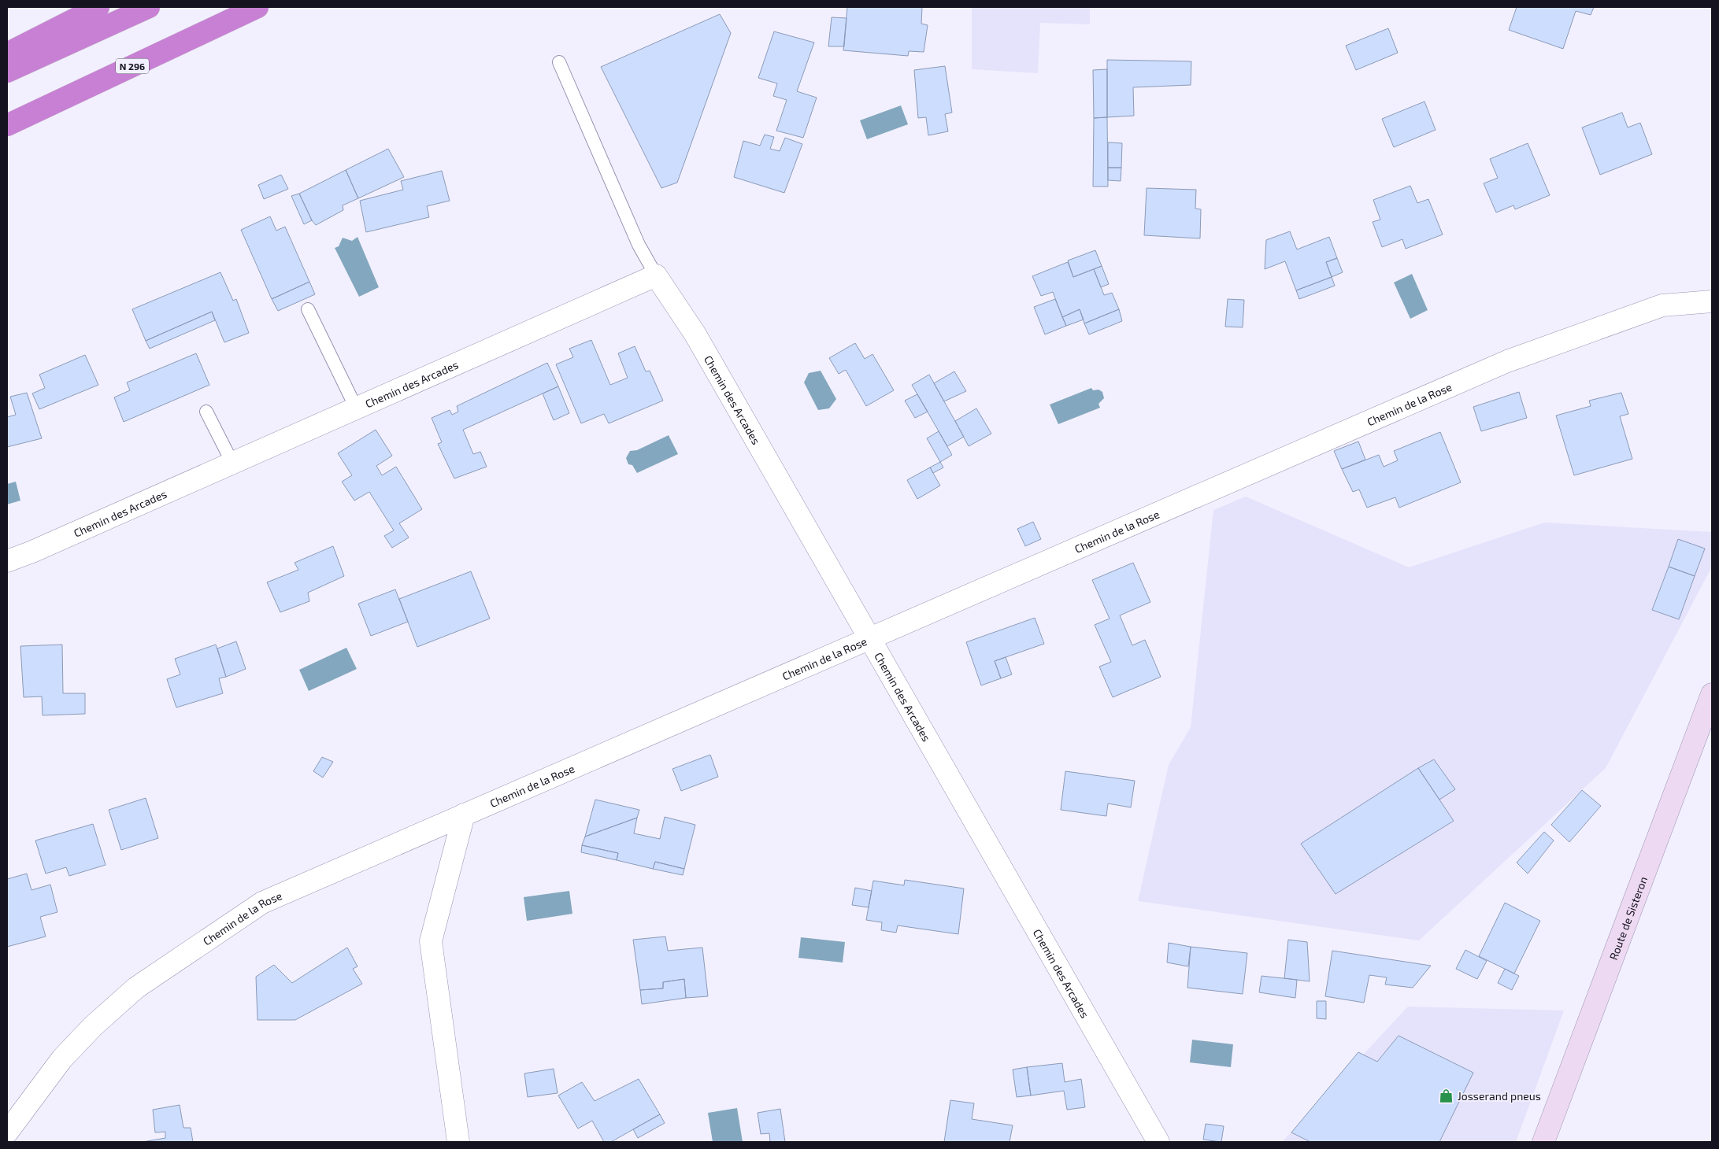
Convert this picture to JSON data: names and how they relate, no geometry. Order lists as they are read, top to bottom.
{
  "streets": {
    "highway": ["N 296"],
    "main road": ["Route de Sisteron"],
    "street": ["Chemin des Arcades", "Chemin de la Rose"]
  },
  "crossings": [
    ["Chemin des Arcades", "Chemin de la Rose"]
  ],
  "places": {
    "shop": ["Josserand pneus"]
  }
}
